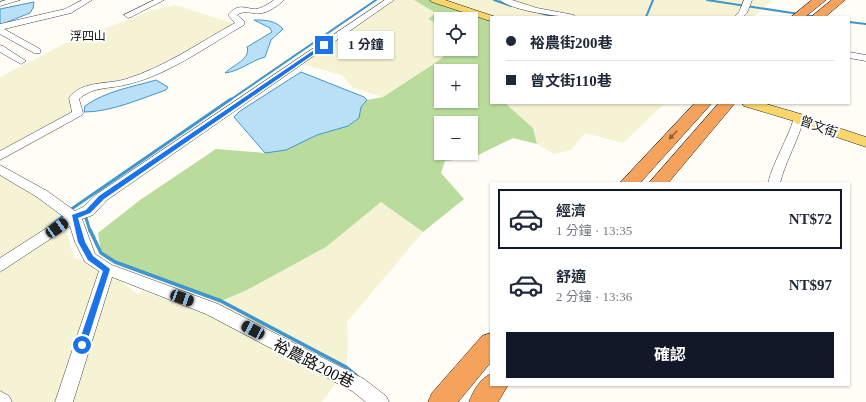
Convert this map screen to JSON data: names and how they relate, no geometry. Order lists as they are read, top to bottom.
{
  "streets": {
    "main road": ["曾文街"],
    "street": ["裕農路200巷"]
  },
  "districts": ["浮四山"],
  "page": {
    "map_buttons": ["+", "−"],
    "banner": ["裕農街200巷", "曾文街110巷"],
    "bubble": "1 分鐘",
    "list": [
      {
        "name": "經濟",
        "note": "1 分鐘 · 13:35",
        "value": "NT$72"
      },
      {
        "name": "舒適",
        "note": "2 分鐘 · 13:36",
        "value": "NT$97"
      }
    ],
    "buttons": "確認"
  }
}
